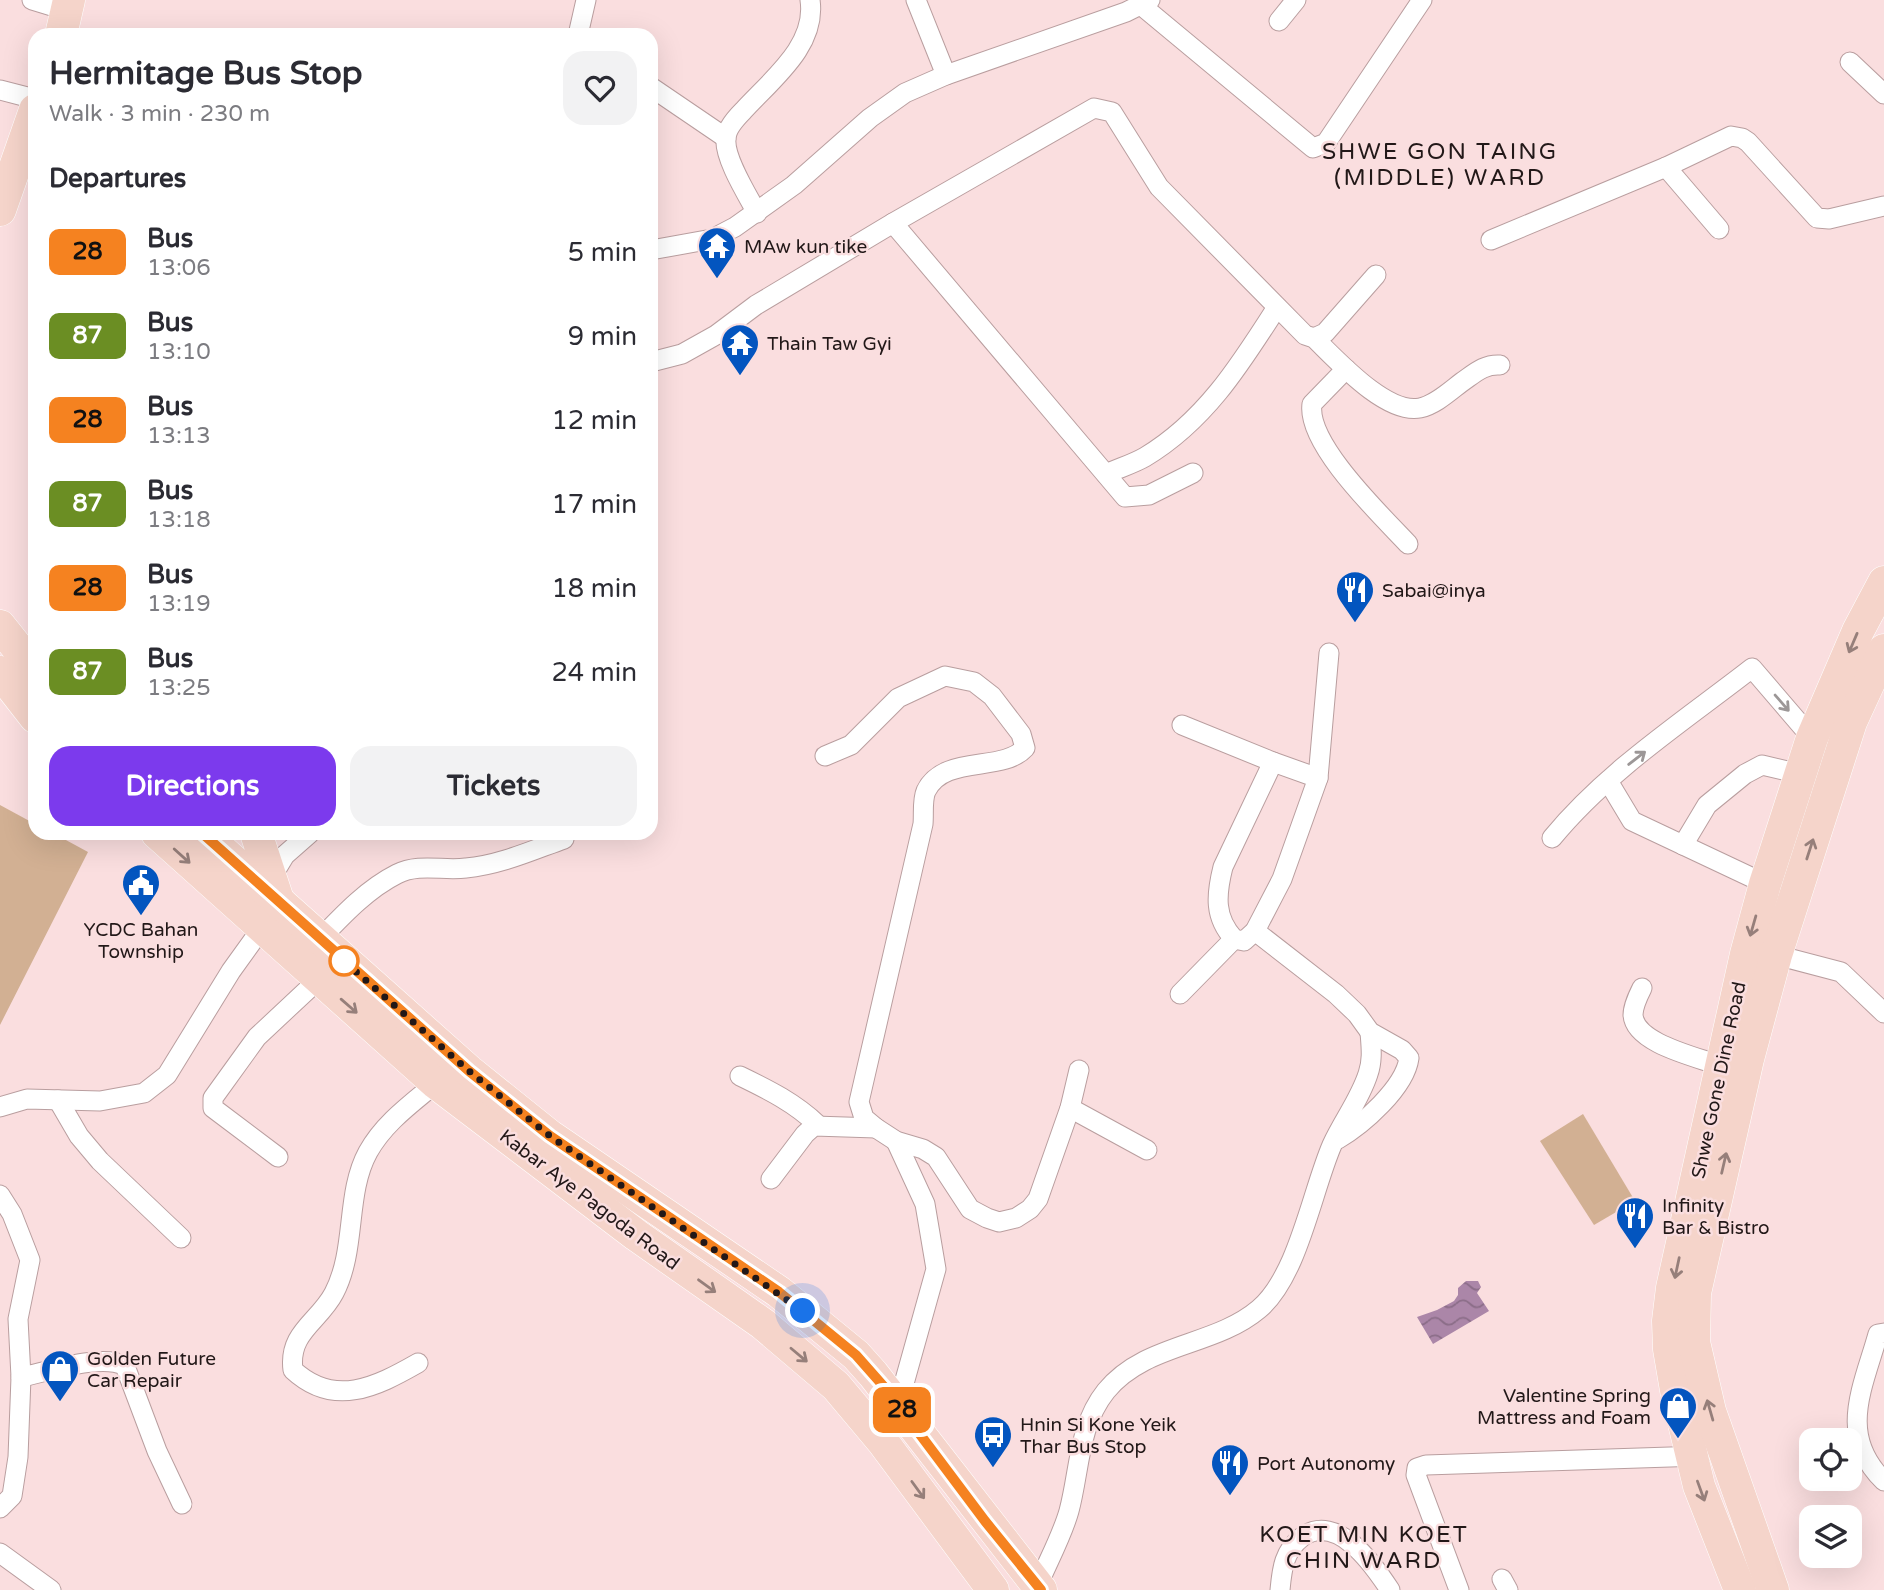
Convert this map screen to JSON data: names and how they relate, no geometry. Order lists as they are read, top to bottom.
{
  "streets": {
    "main road": ["Shwe Gone Dine Road", "Kabar Aye Pagoda Road"]
  },
  "districts": ["SHWE GON TAING (MIDDLE) WARD", "KOET MIN KOET CHIN WARD"],
  "places": {
    "temple": ["MAw kun tike", "Thain Taw Gyi"],
    "restaurant": ["Sabai@inya", "Infinity Bar & Bistro", "Port Autonomy"],
    "public building": ["YCDC Bahan Township"],
    "shop": ["Golden Future Car Repair", "Valentine Spring Mattress and Foam"],
    "bus stop": ["Hnin Si Kone Yeik Thar Bus Stop"]
  },
  "lines": ["bus line 28"],
  "page": {
    "on_map": "28",
    "heading": [
      ["Hermitage Bus Stop", "Walk · 3 min · 230 m"],
      "Departures"
    ],
    "list": [
      {
        "mark": "28",
        "name": "Bus",
        "note": "13:06",
        "value": "5 min"
      },
      {
        "mark": "87",
        "name": "Bus",
        "note": "13:10",
        "value": "9 min"
      },
      {
        "mark": "28",
        "name": "Bus",
        "note": "13:13",
        "value": "12 min"
      },
      {
        "mark": "87",
        "name": "Bus",
        "note": "13:18",
        "value": "17 min"
      },
      {
        "mark": "28",
        "name": "Bus",
        "note": "13:19",
        "value": "18 min"
      },
      {
        "mark": "87",
        "name": "Bus",
        "note": "13:25",
        "value": "24 min"
      }
    ],
    "buttons": ["Directions", "Tickets"]
  }
}
